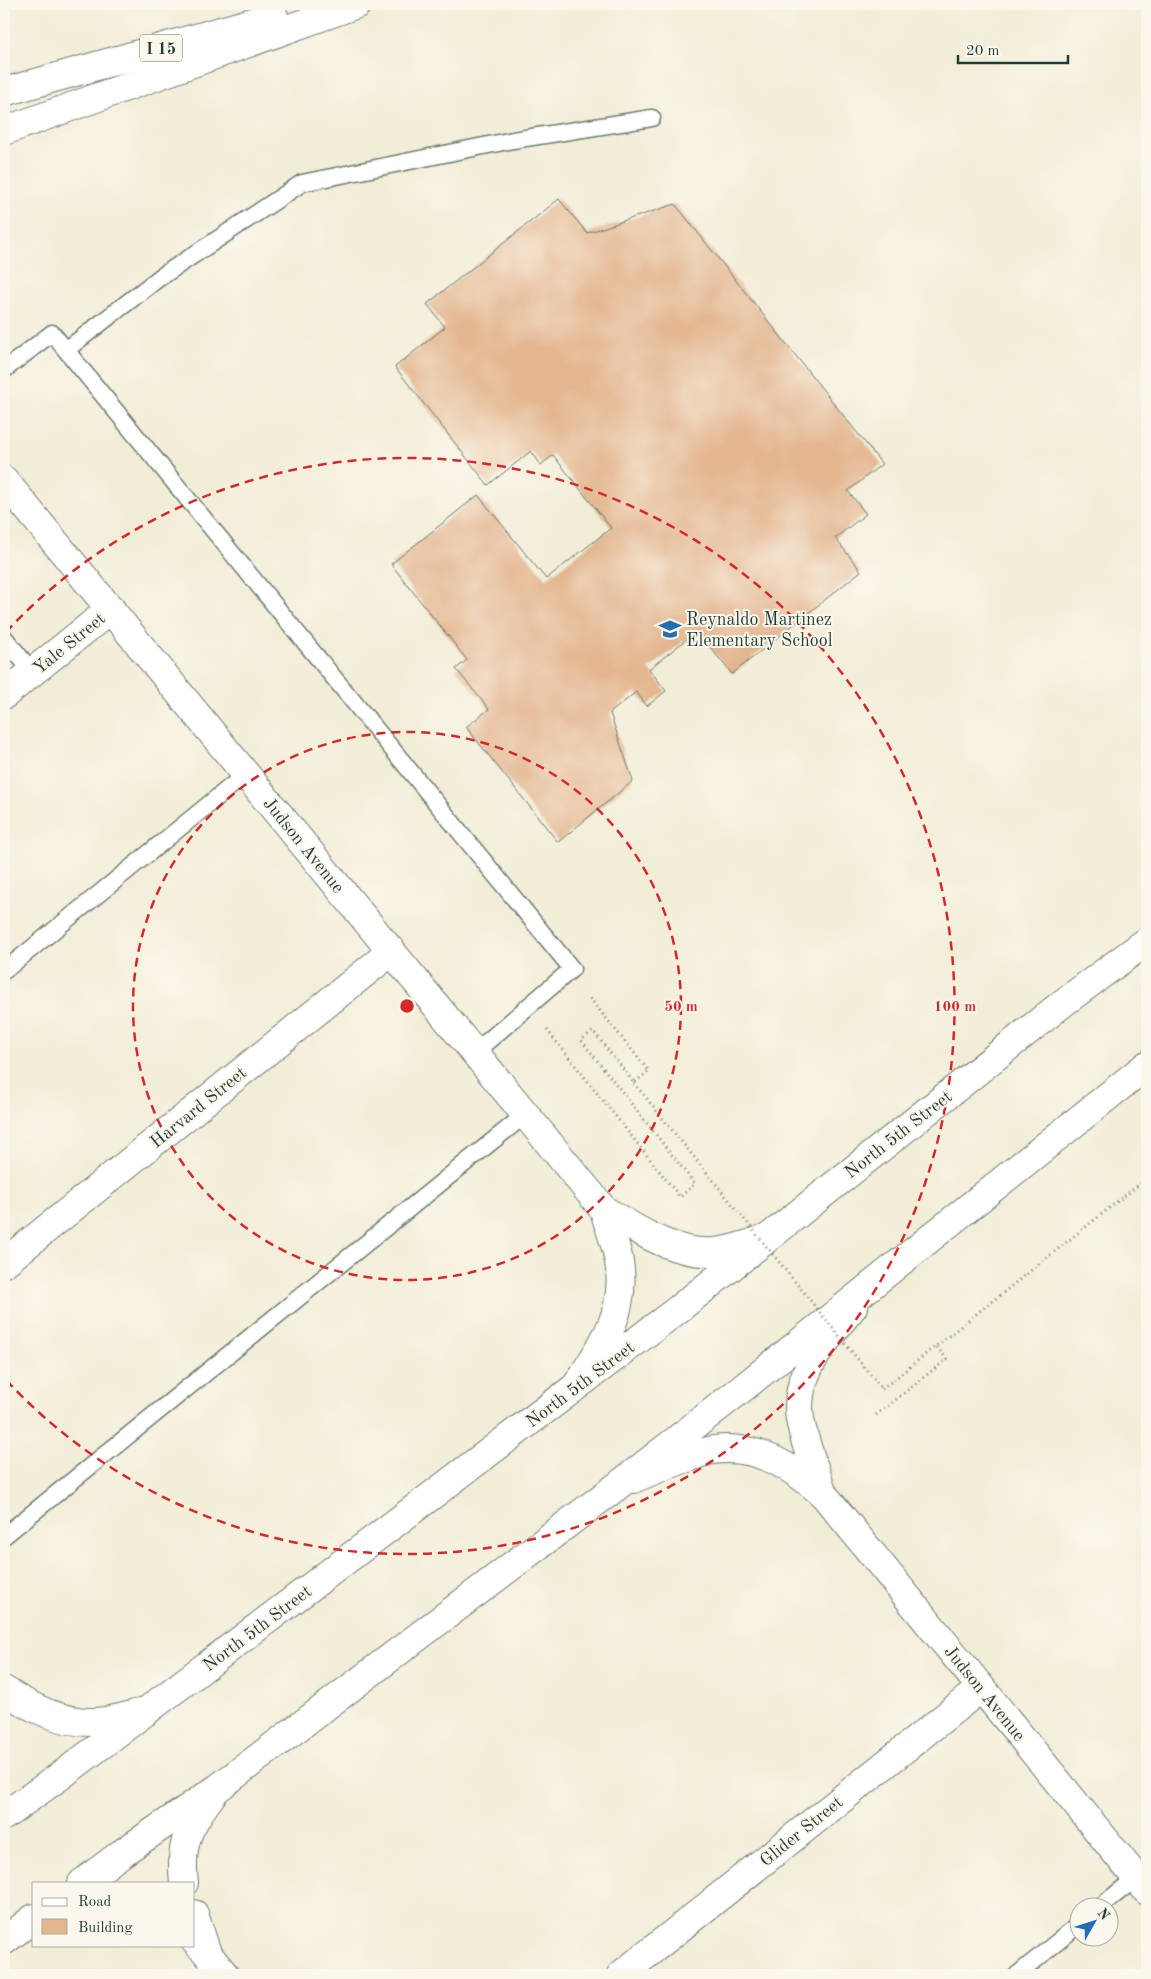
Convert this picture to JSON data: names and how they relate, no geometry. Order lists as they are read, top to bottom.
{
  "streets": {
    "main road": [
      "I 15",
      "Yale Street",
      "Judson Avenue",
      "Harvard Street",
      "North 5th Street",
      "Glider Street"
    ]
  },
  "crossings": [
    ["Yale Street", "Judson Avenue"],
    ["Judson Avenue", "Harvard Street"],
    ["Judson Avenue", "North 5th Street"],
    ["Judson Avenue", "Glider Street"]
  ],
  "places": {
    "school or university": ["Reynaldo Martinez Elementary School"]
  },
  "legend": ["Road", "Building"],
  "scale_bar": "20 m",
  "north": "top right",
  "rings": ["50 m", "100 m"]
}
